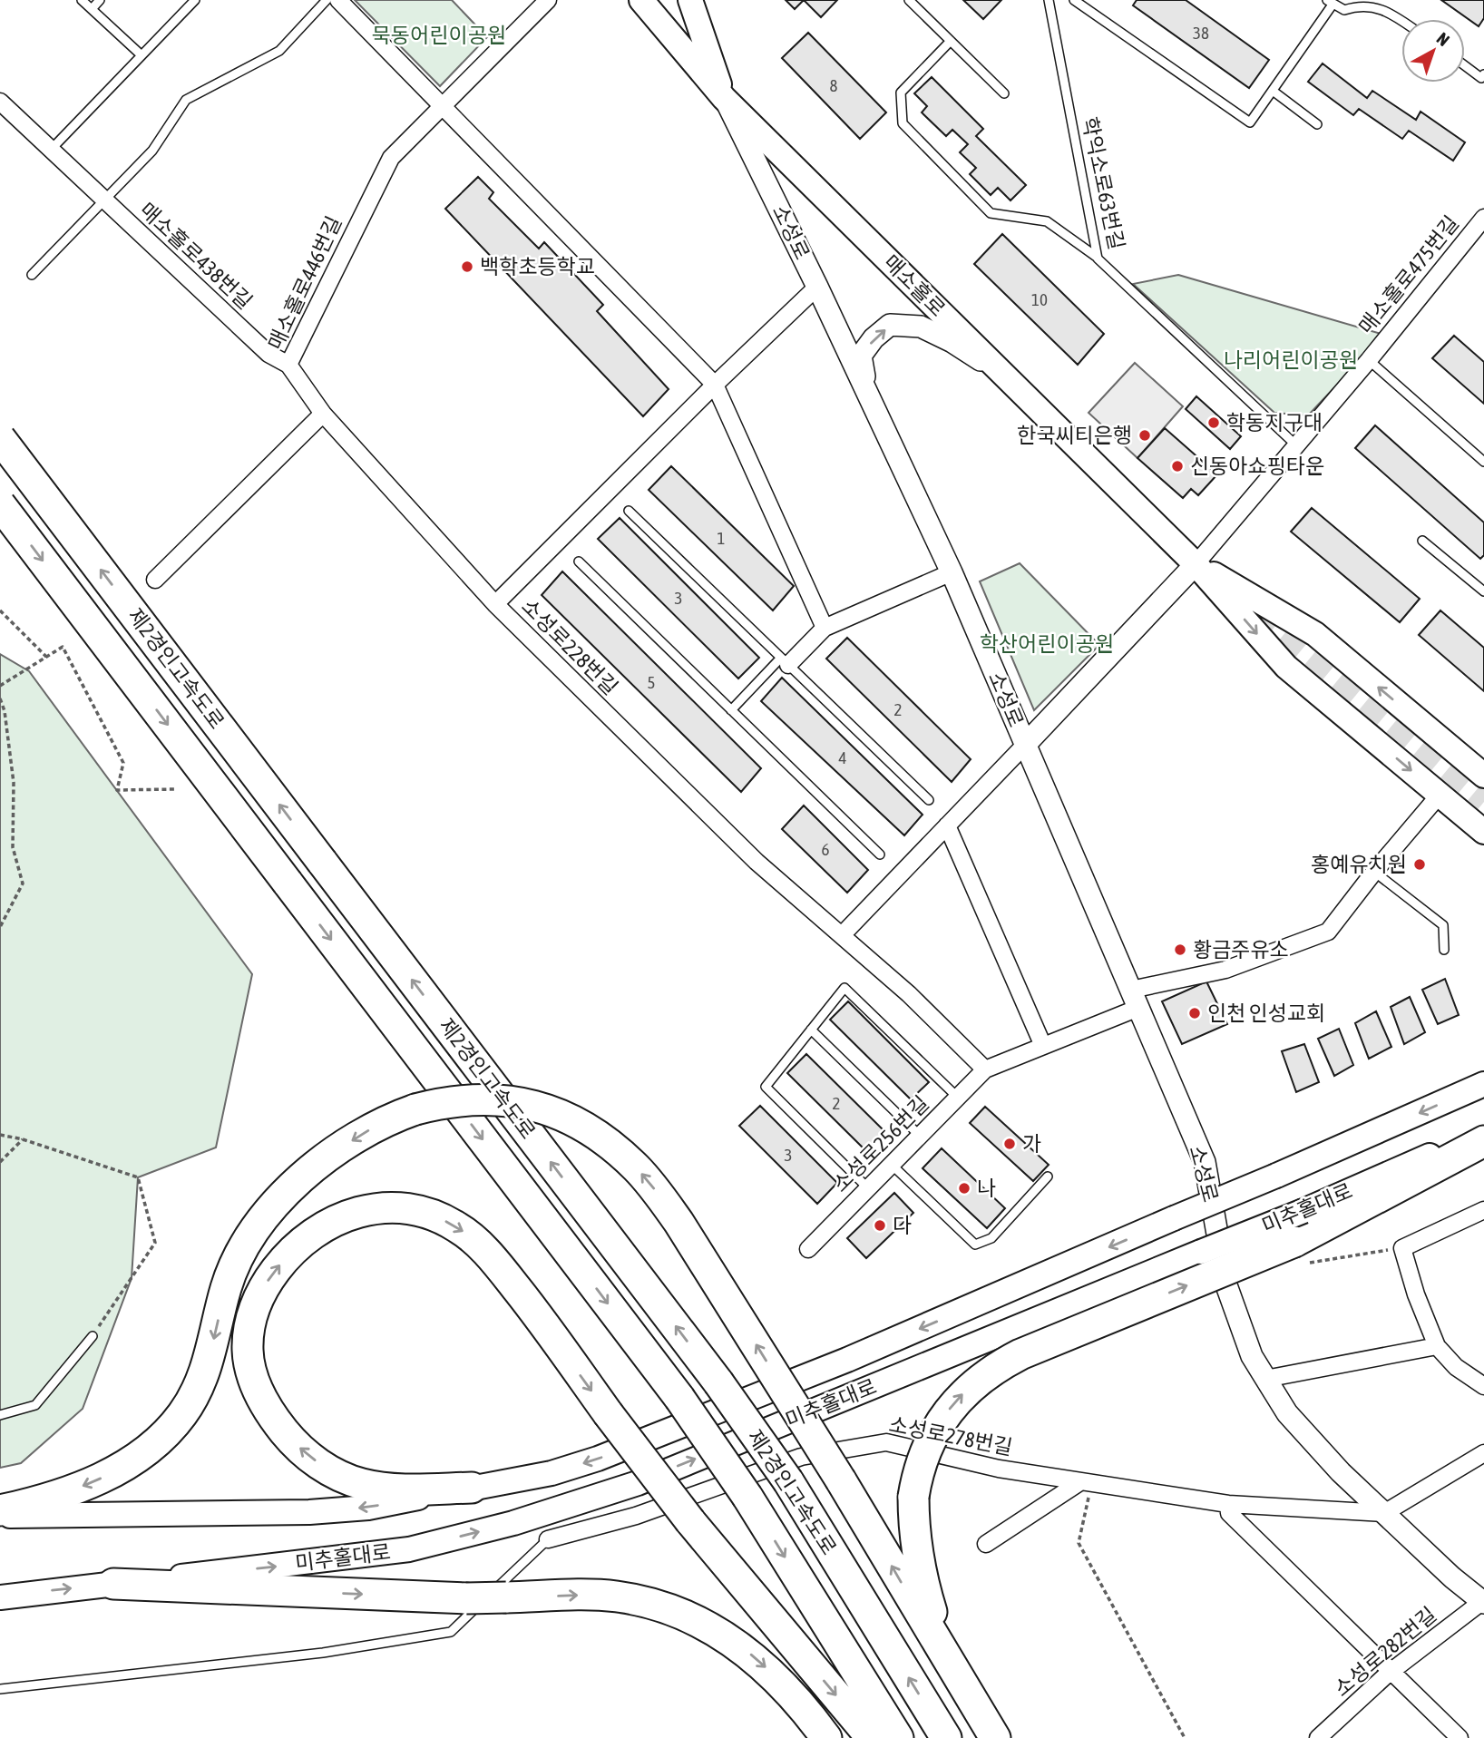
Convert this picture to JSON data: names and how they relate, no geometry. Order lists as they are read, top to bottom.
{
  "streets": {
    "highway": ["제2경인고속도로"],
    "main road": ["소성로", "매소홀로", "미추홀대로"],
    "street": [
      "매소홀로438번길",
      "매소홀로475번길",
      "매소홀로446번길",
      "소성로228번길",
      "소성로256번길",
      "소성로278번길",
      "소성로282번길"
    ],
    "lane": ["학익소로63번길"]
  },
  "crossings": [
    ["학익소로63번길", "매소홀로475번길"],
    ["소성로", "매소홀로"],
    ["소성로", "소성로228번길"],
    ["소성로", "소성로256번길"],
    ["소성로", "소성로278번길"],
    ["소성로", "소성로282번길"],
    ["매소홀로438번길", "매소홀로446번길"],
    ["매소홀로475번길", "매소홀로"],
    ["매소홀로446번길", "소성로228번길"]
  ],
  "parks": ["묵동어린이공원", "나리어린이공원", "학산어린이공원"],
  "places": [
    "백학초등학교",
    "학동지구대",
    "한국씨티은행",
    "신동아쇼핑타운",
    "홍예유치원",
    "황금주유소",
    "인천 인성교회",
    "가",
    "나",
    "다"
  ],
  "house_numbers": [
    "38",
    "8",
    "10",
    "1",
    "3",
    "5",
    "2",
    "4",
    "6",
    "2",
    "3"
  ],
  "north": "top right"
}
